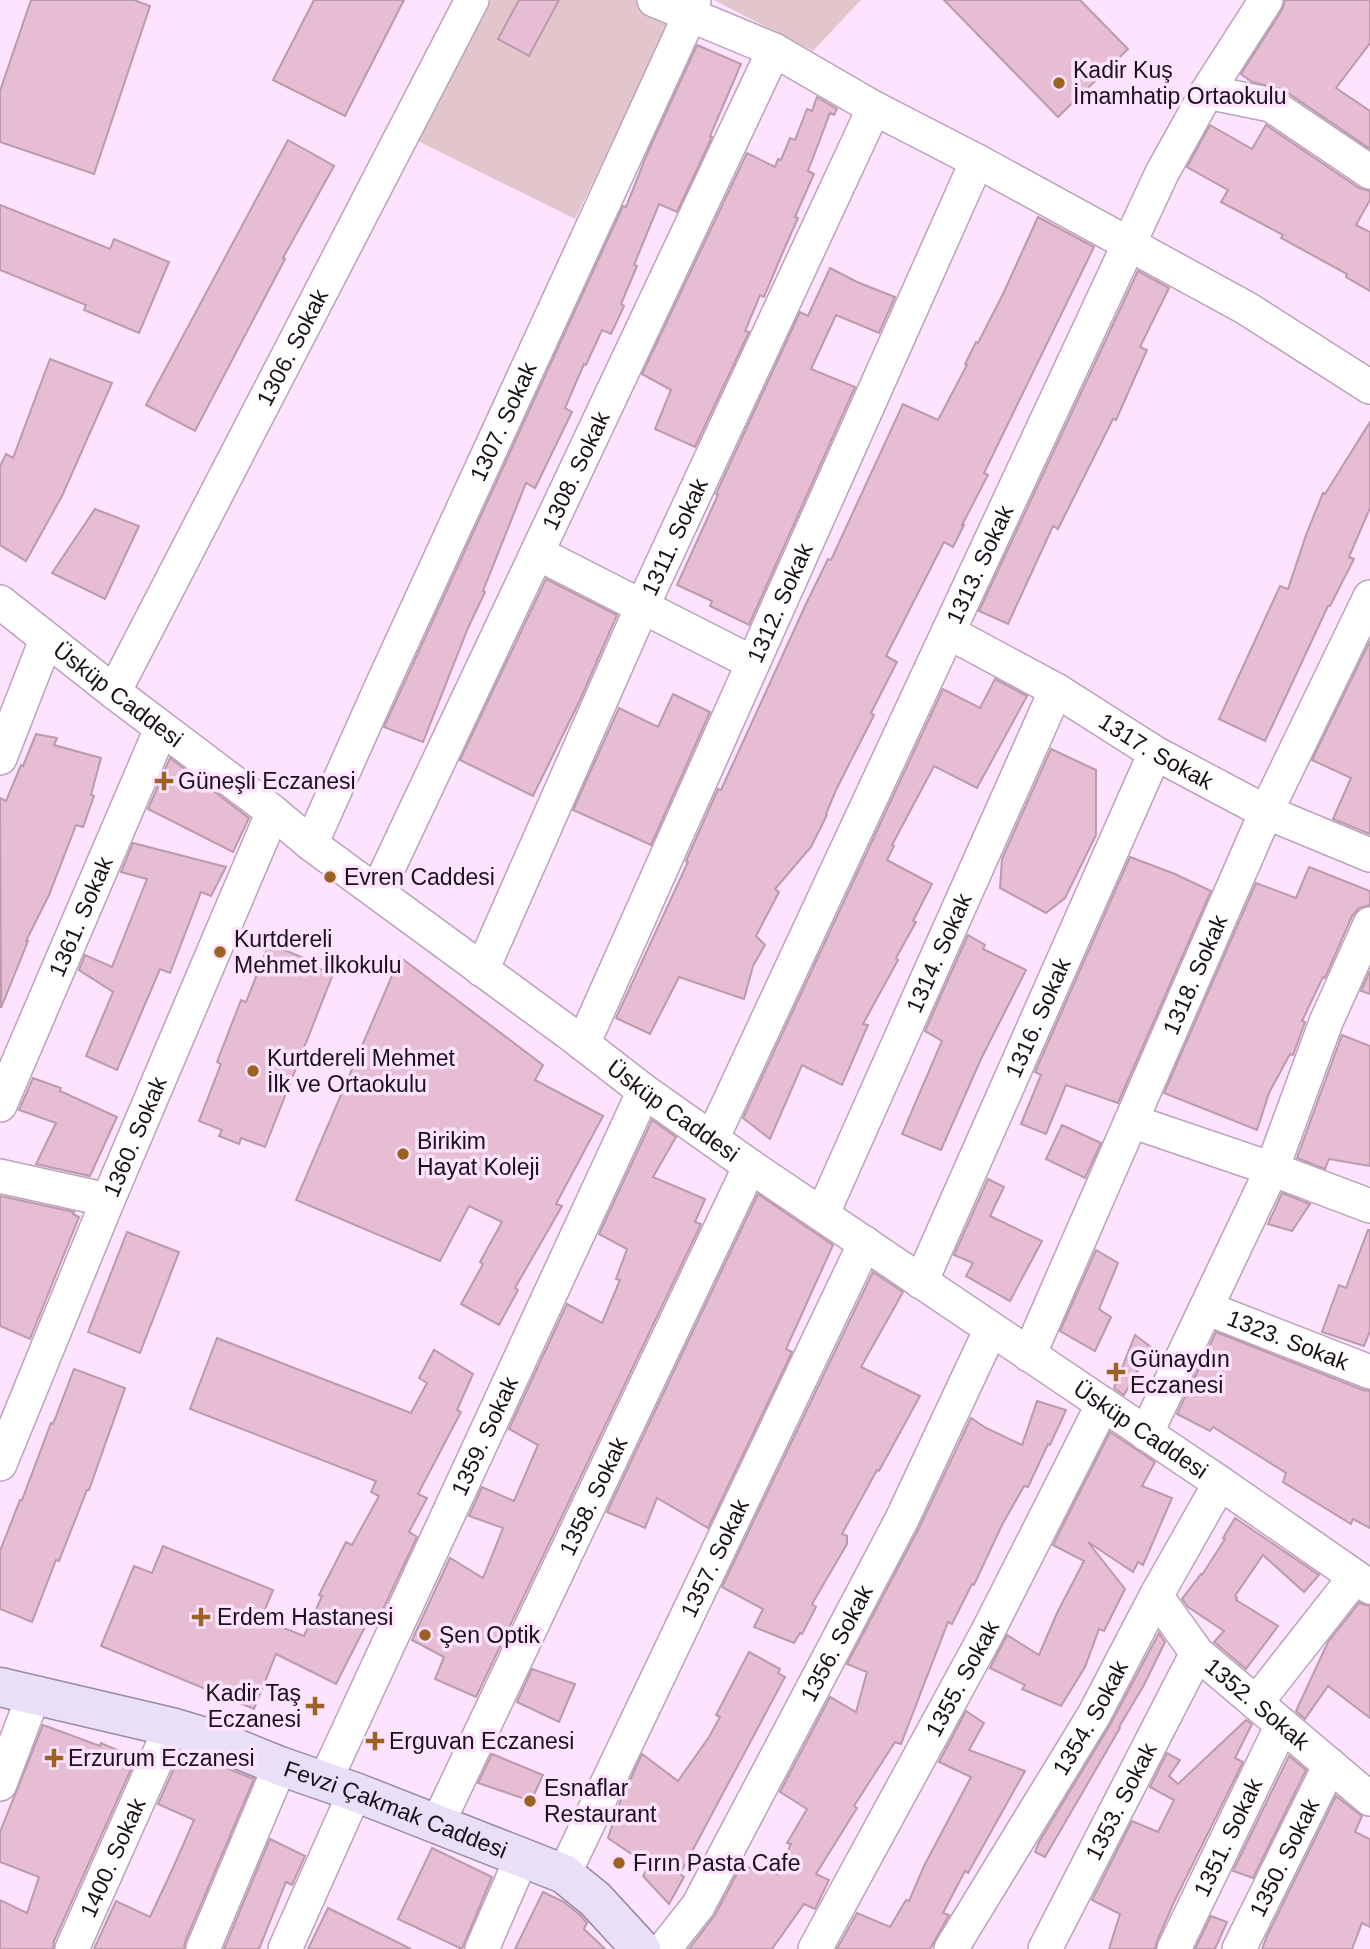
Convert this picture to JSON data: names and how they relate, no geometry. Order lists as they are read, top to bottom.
{
  "streets": {
    "main road": ["Fevzi Çakmak Caddesi"],
    "street": [
      "1306. Sokak",
      "1307. Sokak",
      "1308. Sokak",
      "1311. Sokak",
      "1313. Sokak",
      "1312. Sokak",
      "Üsküp Caddesi",
      "1317. Sokak",
      "1361. Sokak",
      "1314. Sokak",
      "1318. Sokak",
      "1316. Sokak",
      "1360. Sokak",
      "1323. Sokak",
      "1359. Sokak",
      "1358. Sokak",
      "1357. Sokak",
      "1356. Sokak",
      "1355. Sokak",
      "1352. Sokak",
      "1354. Sokak",
      "1353. Sokak",
      "1351. Sokak",
      "1400. Sokak",
      "1350. Sokak"
    ]
  },
  "crossings": [
    ["1306. Sokak", "Üsküp Caddesi"],
    ["1307. Sokak", "Üsküp Caddesi"],
    ["1308. Sokak", "Üsküp Caddesi"],
    ["1311. Sokak", "Üsküp Caddesi"],
    ["1313. Sokak", "Üsküp Caddesi"],
    ["1313. Sokak", "1317. Sokak"],
    ["1312. Sokak", "Üsküp Caddesi"],
    ["Üsküp Caddesi", "1361. Sokak"],
    ["Üsküp Caddesi", "1314. Sokak"],
    ["Üsküp Caddesi", "1318. Sokak"],
    ["Üsküp Caddesi", "1316. Sokak"],
    ["Üsküp Caddesi", "1360. Sokak"],
    ["Üsküp Caddesi", "1359. Sokak"],
    ["Üsküp Caddesi", "1358. Sokak"],
    ["Üsküp Caddesi", "1357. Sokak"],
    ["Üsküp Caddesi", "1356. Sokak"],
    ["Üsküp Caddesi", "1355. Sokak"],
    ["Üsküp Caddesi", "1354. Sokak"],
    ["1317. Sokak", "1314. Sokak"],
    ["1317. Sokak", "1318. Sokak"],
    ["1317. Sokak", "1316. Sokak"],
    ["1359. Sokak", "Fevzi Çakmak Caddesi"],
    ["1358. Sokak", "Fevzi Çakmak Caddesi"],
    ["1357. Sokak", "Fevzi Çakmak Caddesi"],
    ["1352. Sokak", "1354. Sokak"],
    ["1352. Sokak", "1353. Sokak"],
    ["1352. Sokak", "1351. Sokak"],
    ["1352. Sokak", "1350. Sokak"],
    ["Fevzi Çakmak Caddesi", "1400. Sokak"]
  ],
  "places": {
    "other": [
      "Kadir Kuş İmamhatip Ortaokulu",
      "Evren Caddesi",
      "Kurtdereli Mehmet İlkokulu",
      "Kurtdereli Mehmet İlk ve Ortaokulu",
      "Birikim Hayat Koleji",
      "Şen Optik",
      "Esnaflar Restaurant",
      "Fırın Pasta Cafe"
    ],
    "health": [
      "Güneşli Eczanesi",
      "Günaydın Eczanesi",
      "Erdem Hastanesi",
      "Kadir Taş Eczanesi",
      "Erguvan Eczanesi",
      "Erzurum Eczanesi"
    ]
  }
}
